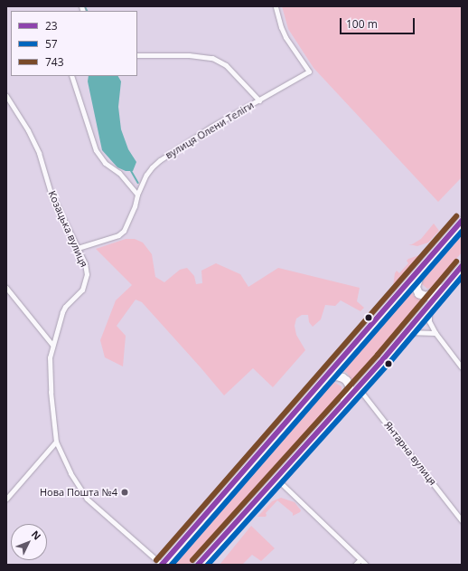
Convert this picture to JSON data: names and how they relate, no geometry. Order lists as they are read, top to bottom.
{
  "streets": {
    "street": ["вулиця Олени Теліги", "Козацька вулиця", "Янтарна вулиця"]
  },
  "crossings": [
    ["вулиця Олени Теліги", "Козацька вулиця"]
  ],
  "places": ["Нова Пошта №4"],
  "lines": ["transit line 743", "transit line 23", "transit line 57"],
  "legend": ["23", "57", "743"],
  "scale_bar": "100 m",
  "north": "top right"
}
